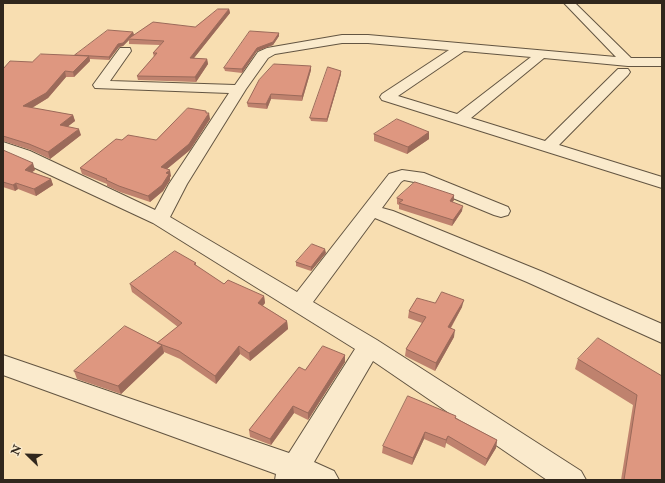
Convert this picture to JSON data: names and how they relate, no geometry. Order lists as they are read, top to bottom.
{
  "north": "top left"
}
